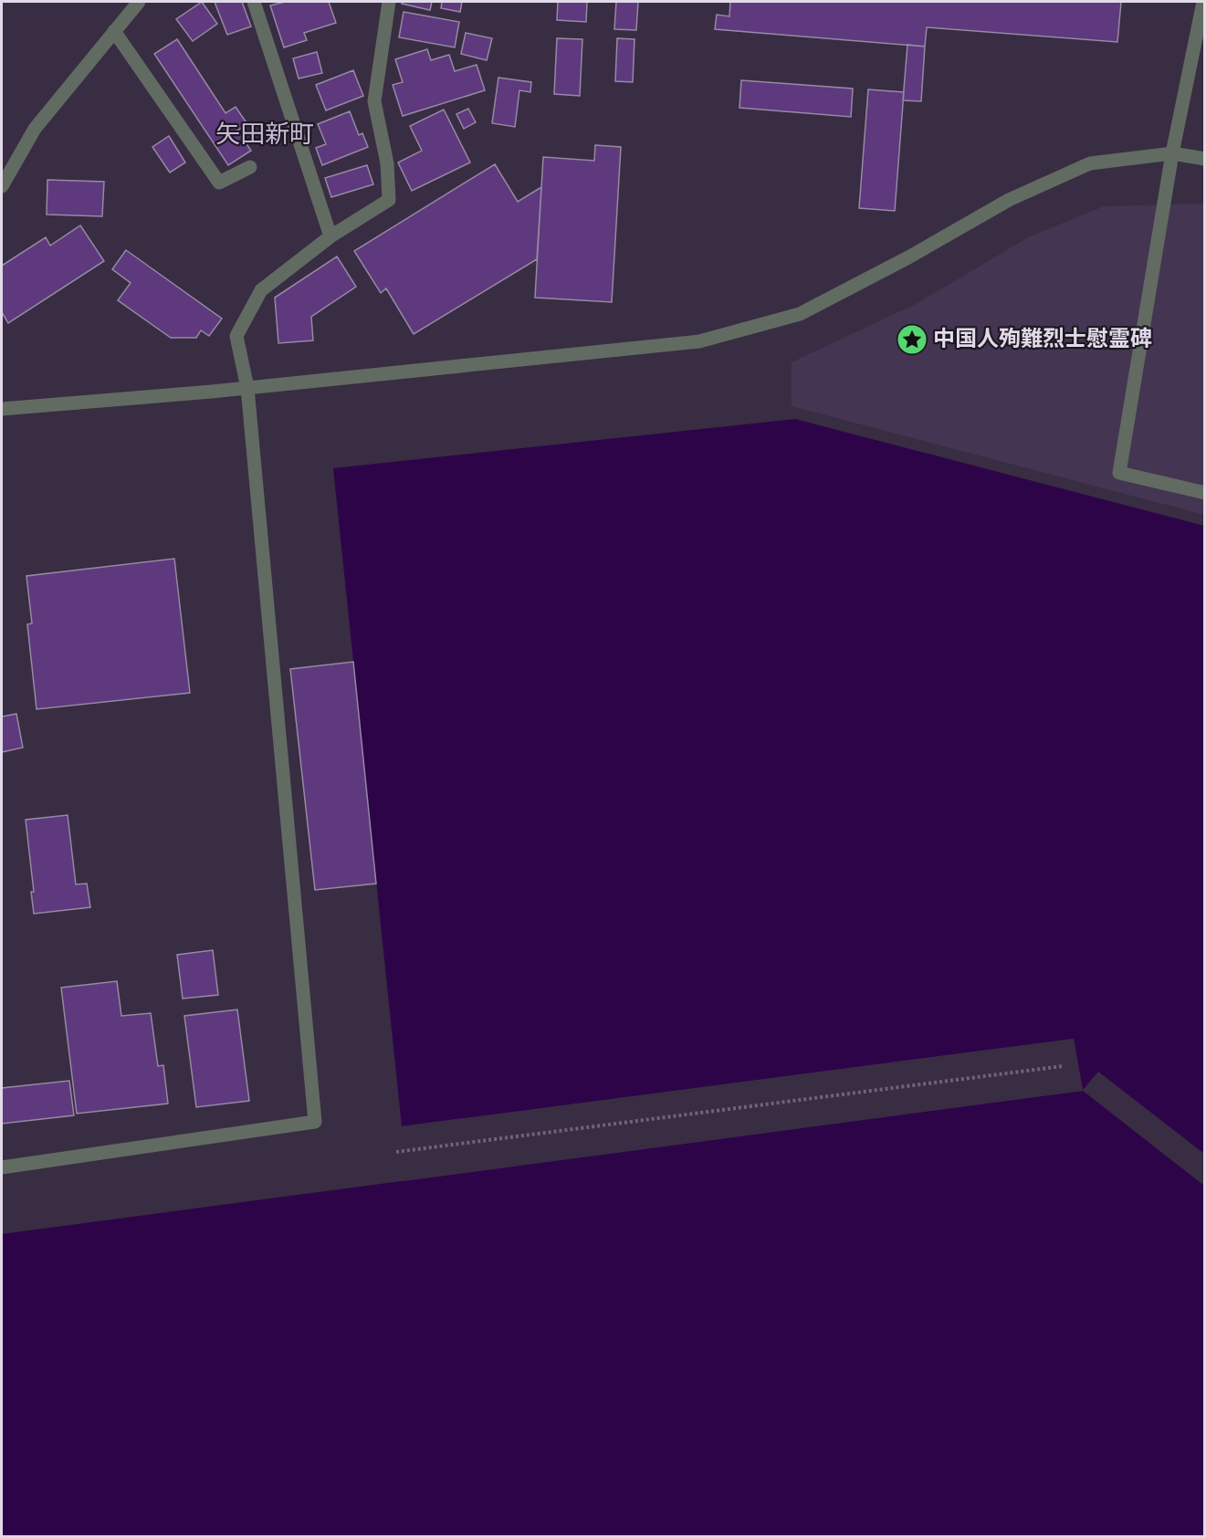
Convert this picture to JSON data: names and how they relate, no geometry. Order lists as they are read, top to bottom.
{
  "districts": ["矢田新町"],
  "places": {
    "place": ["中国人殉難烈士慰霊碑"]
  }
}
